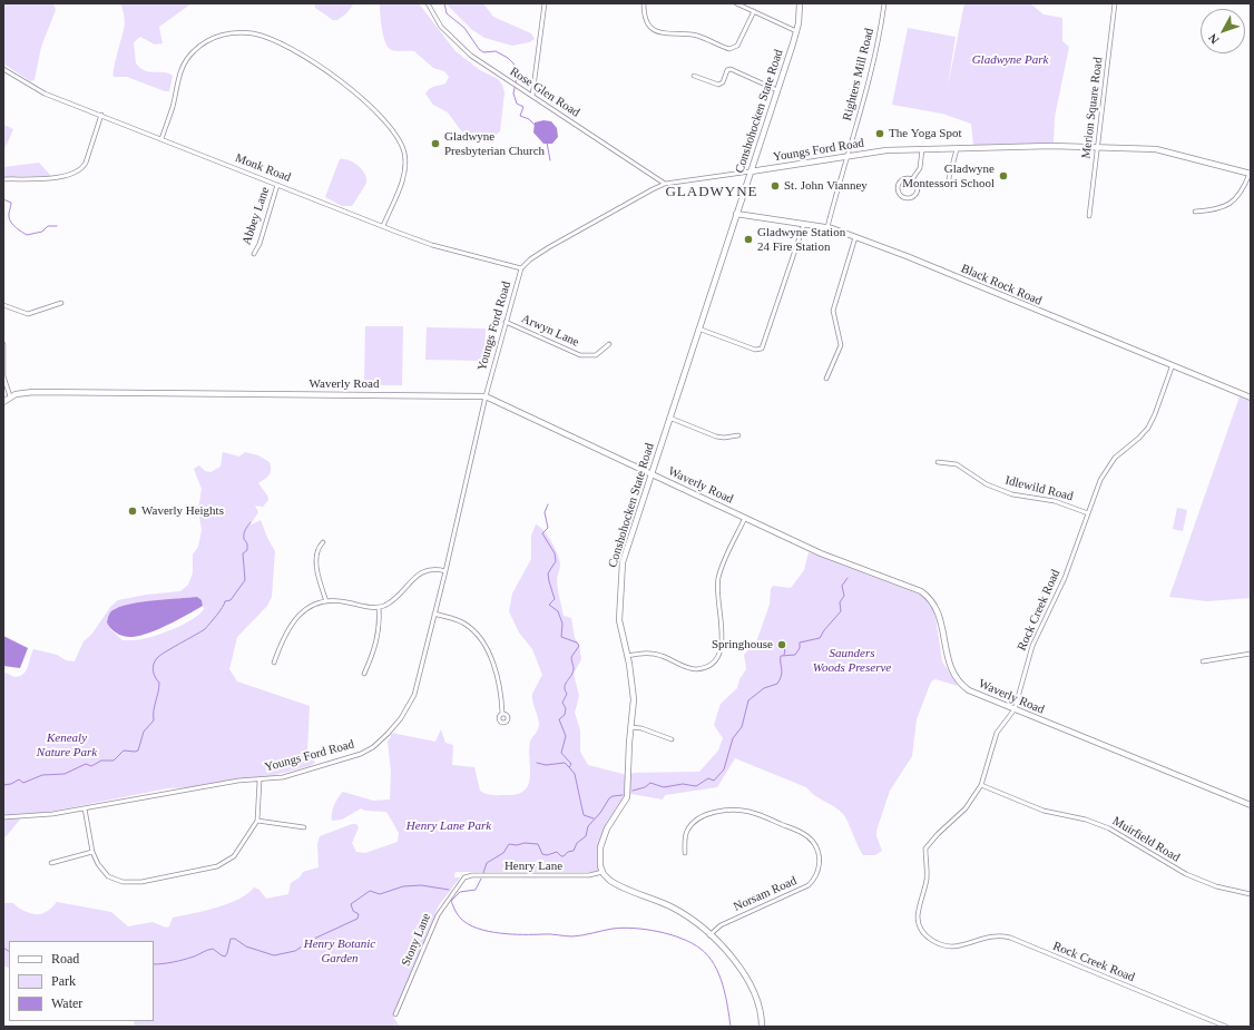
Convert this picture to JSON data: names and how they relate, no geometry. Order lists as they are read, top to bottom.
{
  "streets": {
    "street": [
      "Righters Mill Road",
      "Rose Glen Road",
      "Merion Square Road",
      "Conshohocken State Road",
      "Youngs Ford Road",
      "Monk Road",
      "Abbey Lane",
      "Black Rock Road",
      "Arwyn Lane",
      "Waverly Road",
      "Idlewild Road",
      "Rock Creek Road",
      "Muirfield Road",
      "Henry Lane",
      "Norsam Road",
      "Stony Lane"
    ]
  },
  "crossings": [
    ["Righters Mill Road", "Youngs Ford Road"],
    ["Righters Mill Road", "Black Rock Road"],
    ["Rose Glen Road", "Youngs Ford Road"],
    ["Merion Square Road", "Youngs Ford Road"],
    ["Conshohocken State Road", "Youngs Ford Road"],
    ["Conshohocken State Road", "Black Rock Road"],
    ["Conshohocken State Road", "Waverly Road"],
    ["Conshohocken State Road", "Henry Lane"],
    ["Youngs Ford Road", "Monk Road"],
    ["Youngs Ford Road", "Arwyn Lane"],
    ["Youngs Ford Road", "Waverly Road"],
    ["Monk Road", "Abbey Lane"],
    ["Black Rock Road", "Rock Creek Road"],
    ["Waverly Road", "Rock Creek Road"],
    ["Idlewild Road", "Rock Creek Road"],
    ["Rock Creek Road", "Muirfield Road"],
    ["Henry Lane", "Stony Lane"]
  ],
  "districts": ["GLADWYNE"],
  "parks": [
    "Gladwyne Park",
    "Saunders Woods Preserve",
    "Kenealy Nature Park",
    "Henry Lane Park",
    "Henry Botanic Garden"
  ],
  "places": [
    "The Yoga Spot",
    "Gladwyne Presbyterian Church",
    "Gladwyne Montessori School",
    "St. John Vianney",
    "Gladwyne Station 24 Fire Station",
    "Waverly Heights",
    "Springhouse"
  ],
  "legend": ["Road", "Park", "Water"],
  "north": "bottom left"
}
